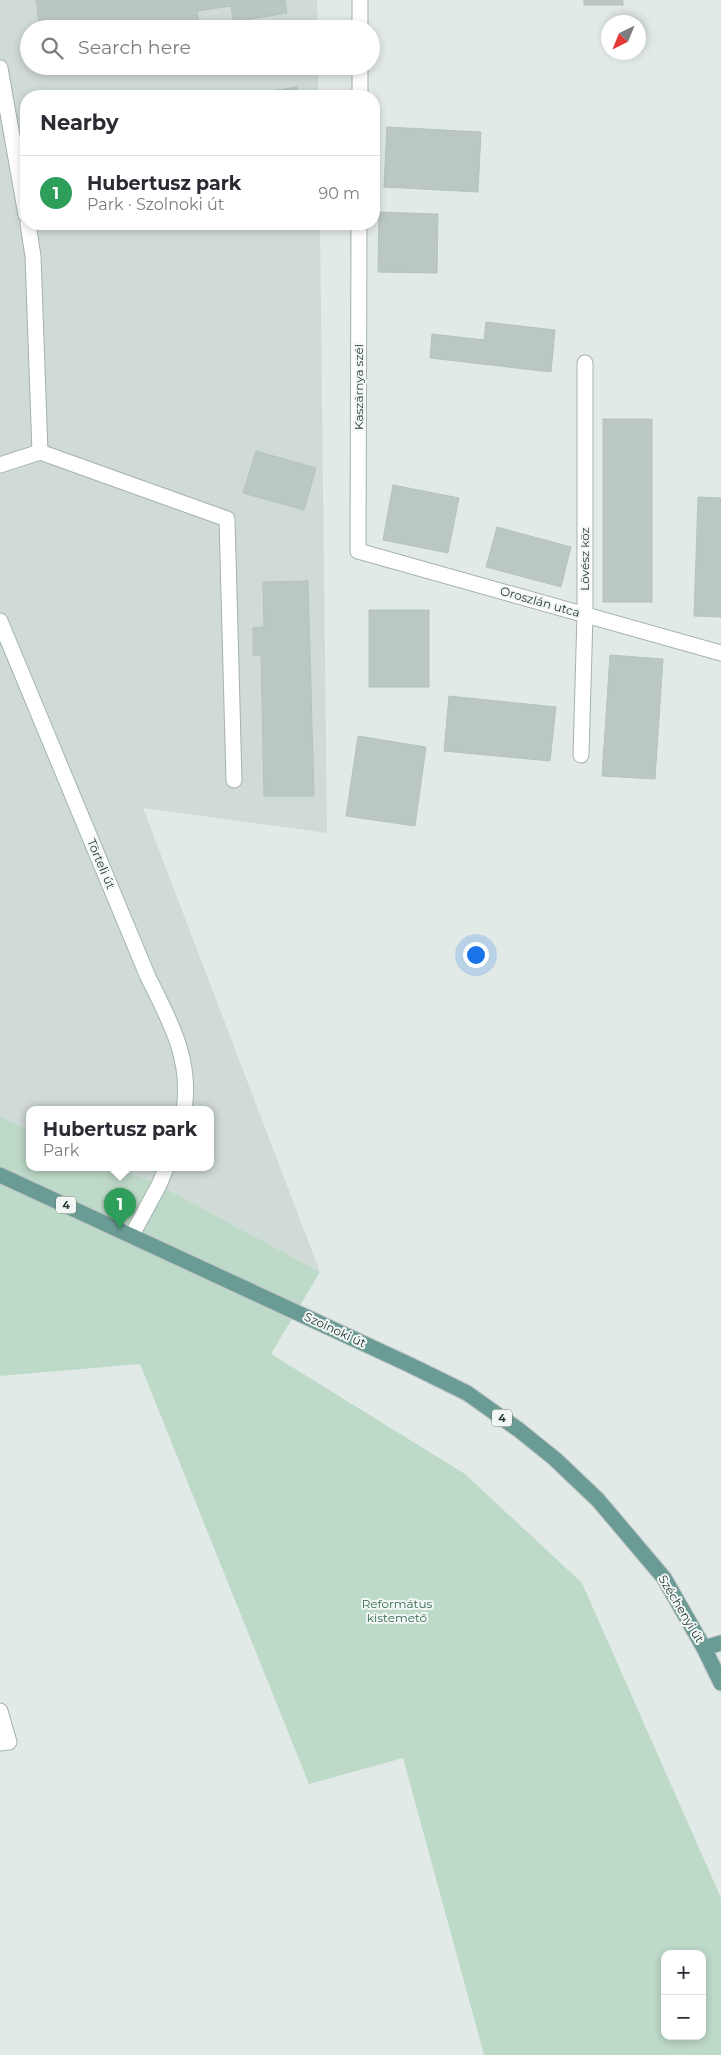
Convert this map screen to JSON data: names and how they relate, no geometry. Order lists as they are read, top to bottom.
{
  "streets": {
    "main road": ["4", "Szolnoki út", "Széchenyi út"],
    "street": [
      "Kaszárnya szél",
      "Lövész köz",
      "Oroszlán utca",
      "Törteli út"
    ]
  },
  "crossings": [
    ["Kaszárnya szél", "Oroszlán utca"],
    ["Lövész köz", "Oroszlán utca"],
    ["Szolnoki út", "Széchenyi út"]
  ],
  "parks": ["Református kistemető"],
  "north": "bottom left",
  "page": {
    "search": "Search here",
    "heading": "Nearby",
    "list": [
      {
        "mark": "1",
        "name": "Hubertusz park",
        "note": "Park · Szolnoki út",
        "value": "90 m"
      }
    ],
    "popup": ["Hubertusz park", "Park"],
    "pins": "1",
    "map_buttons": ["+", "−"]
  }
}
